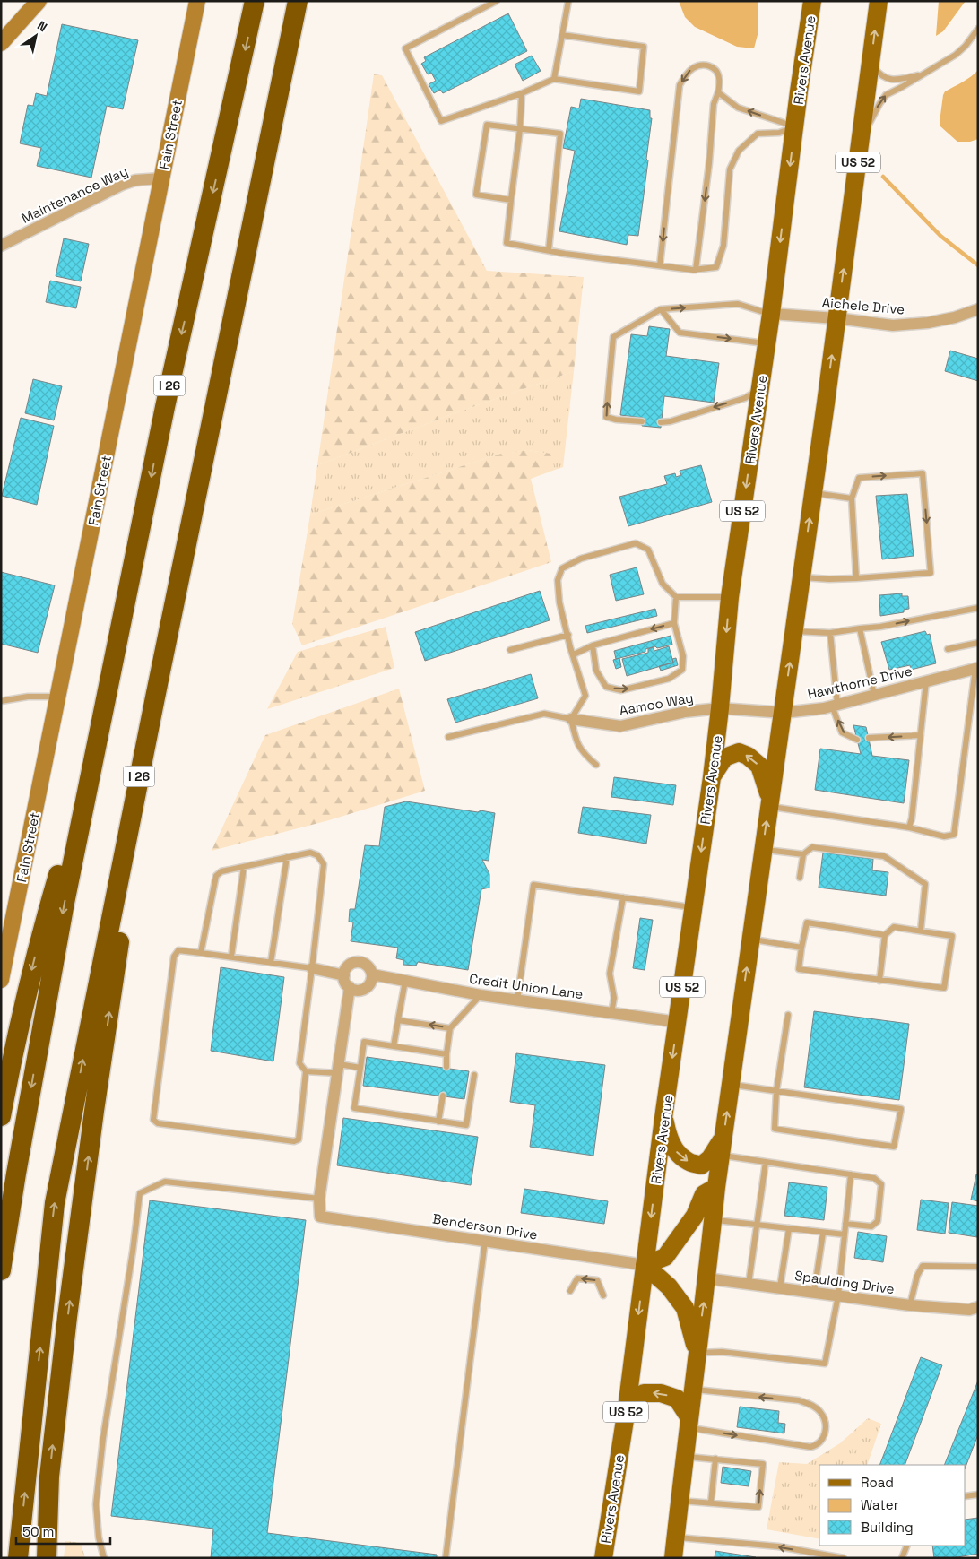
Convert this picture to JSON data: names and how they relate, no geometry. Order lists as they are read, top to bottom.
{
  "streets": {
    "highway": ["I 26"],
    "main road": ["Rivers Avenue", "US 52"],
    "street": [
      "Fain Street",
      "Maintenance Way",
      "Aichele Drive",
      "Hawthorne Drive",
      "Aamco Way",
      "Credit Union Lane",
      "Benderson Drive",
      "Spaulding Drive"
    ]
  },
  "crossings": [
    ["Rivers Avenue", "Aichele Drive"],
    ["Rivers Avenue", "Hawthorne Drive"],
    ["Rivers Avenue", "Aamco Way"],
    ["Rivers Avenue", "Credit Union Lane"],
    ["Rivers Avenue", "Benderson Drive"],
    ["Fain Street", "Maintenance Way"],
    ["US 52", "Aichele Drive"],
    ["US 52", "Hawthorne Drive"],
    ["US 52", "Spaulding Drive"],
    ["Hawthorne Drive", "Aamco Way"]
  ],
  "legend": ["Road", "Water", "Building"],
  "scale_bar": "50 m",
  "north": "top right"
}
